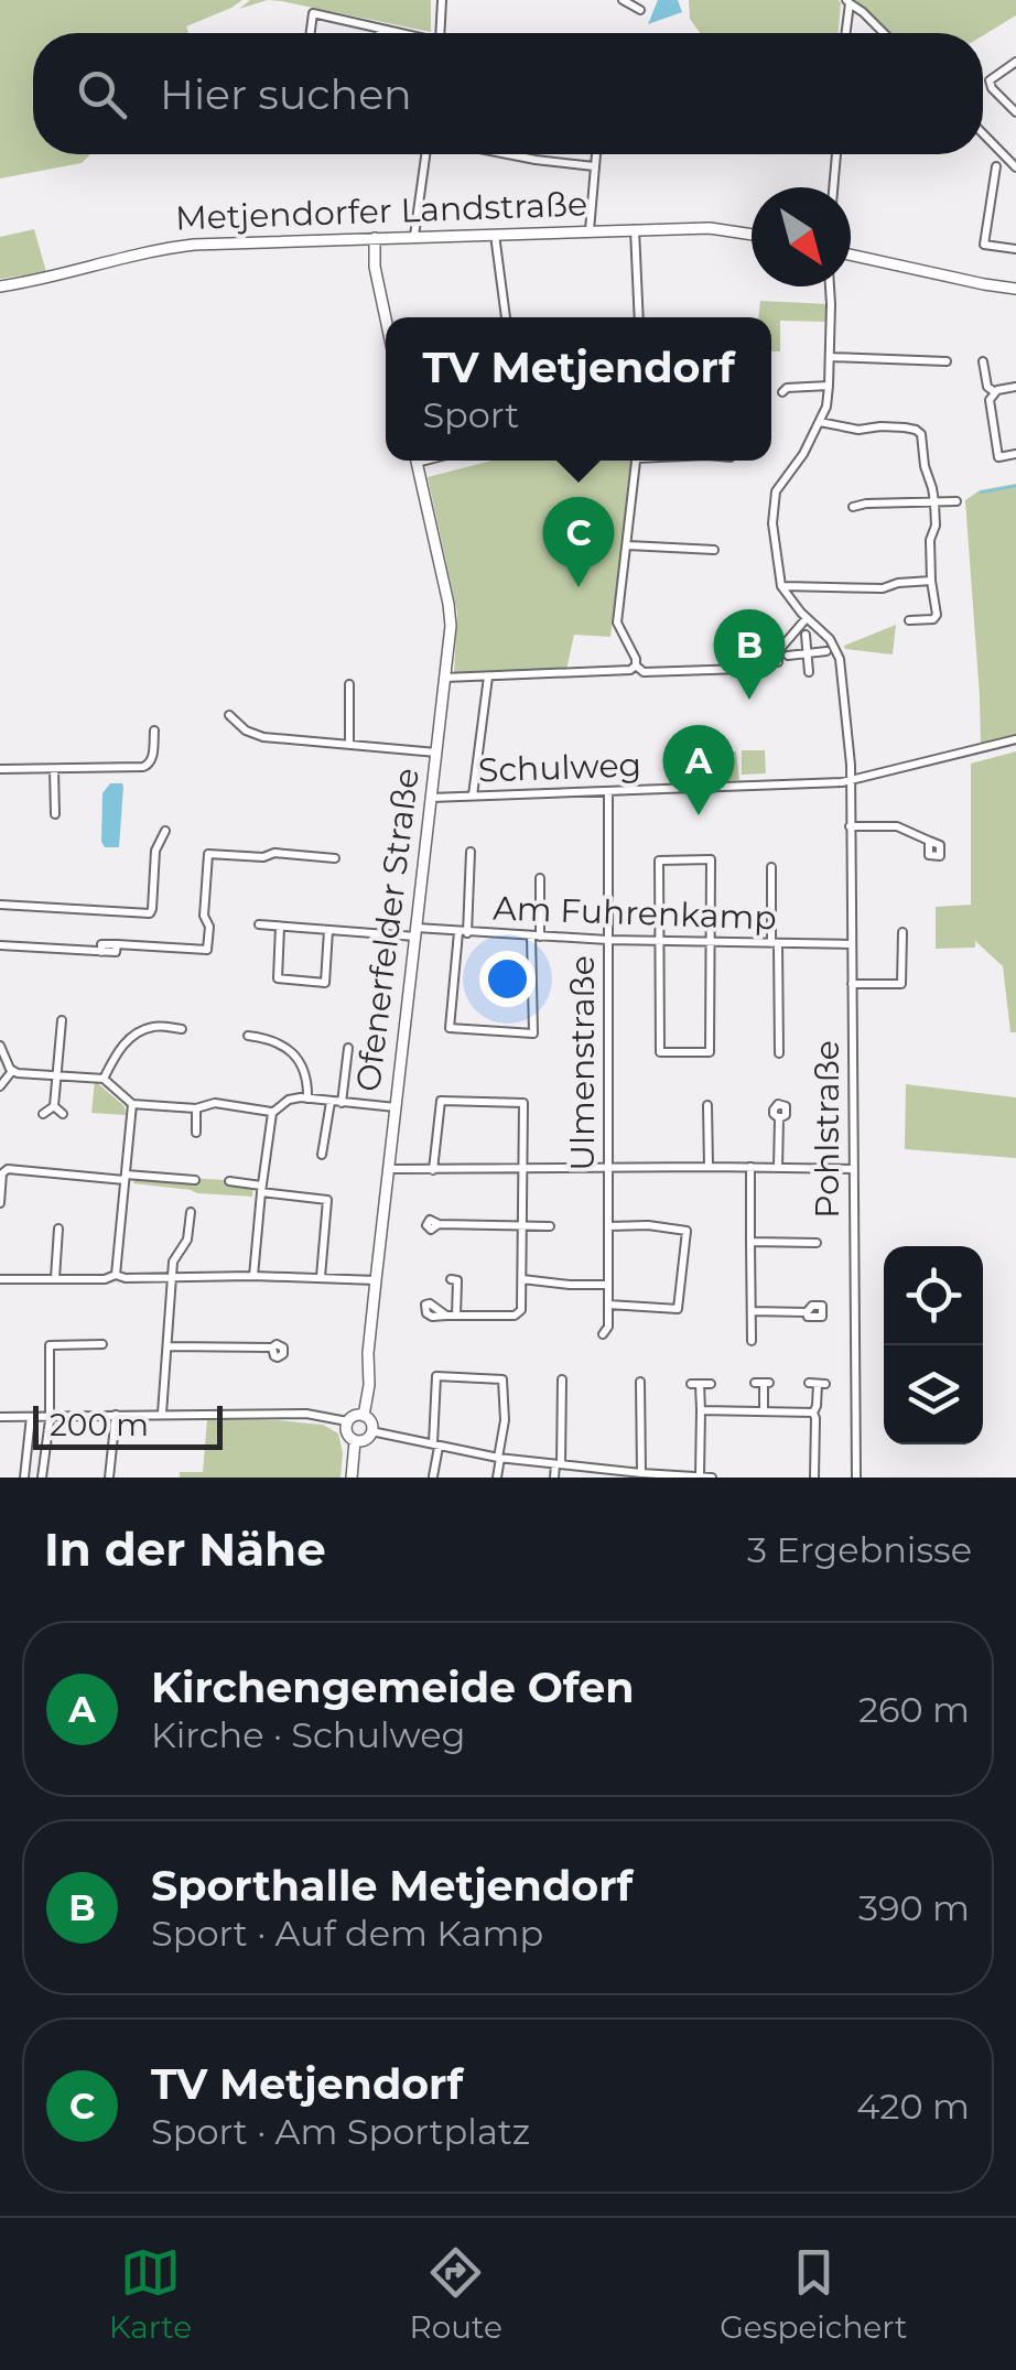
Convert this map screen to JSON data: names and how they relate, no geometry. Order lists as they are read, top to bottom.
{
  "streets": {
    "street": [
      "Metjendorfer Landstraße",
      "Schulweg",
      "Am Fuhrenkamp",
      "Ofenerfelder Straße",
      "Ulmenstraße",
      "Pohlstraße"
    ]
  },
  "crossings": [
    ["Schulweg", "Ofenerfelder Straße"],
    ["Schulweg", "Ulmenstraße"],
    ["Schulweg", "Pohlstraße"],
    ["Am Fuhrenkamp", "Ofenerfelder Straße"],
    ["Am Fuhrenkamp", "Ulmenstraße"],
    ["Am Fuhrenkamp", "Pohlstraße"]
  ],
  "scale_bar": "200 m",
  "north": "bottom right",
  "page": {
    "search": "Hier suchen",
    "popup": ["TV Metjendorf", "Sport"],
    "pins": ["C", "B", "A"],
    "scale": "200 m",
    "heading": ["In der Nähe", "3 Ergebnisse"],
    "list": [
      {
        "mark": "A",
        "name": "Kirchengemeide Ofen",
        "note": "Kirche · Schulweg",
        "value": "260 m"
      },
      {
        "mark": "B",
        "name": "Sporthalle Metjendorf",
        "note": "Sport · Auf dem Kamp",
        "value": "390 m"
      },
      {
        "mark": "C",
        "name": "TV Metjendorf",
        "note": "Sport · Am Sportplatz",
        "value": "420 m"
      }
    ],
    "nav": ["Karte", "Route", "Gespeichert"]
  }
}
